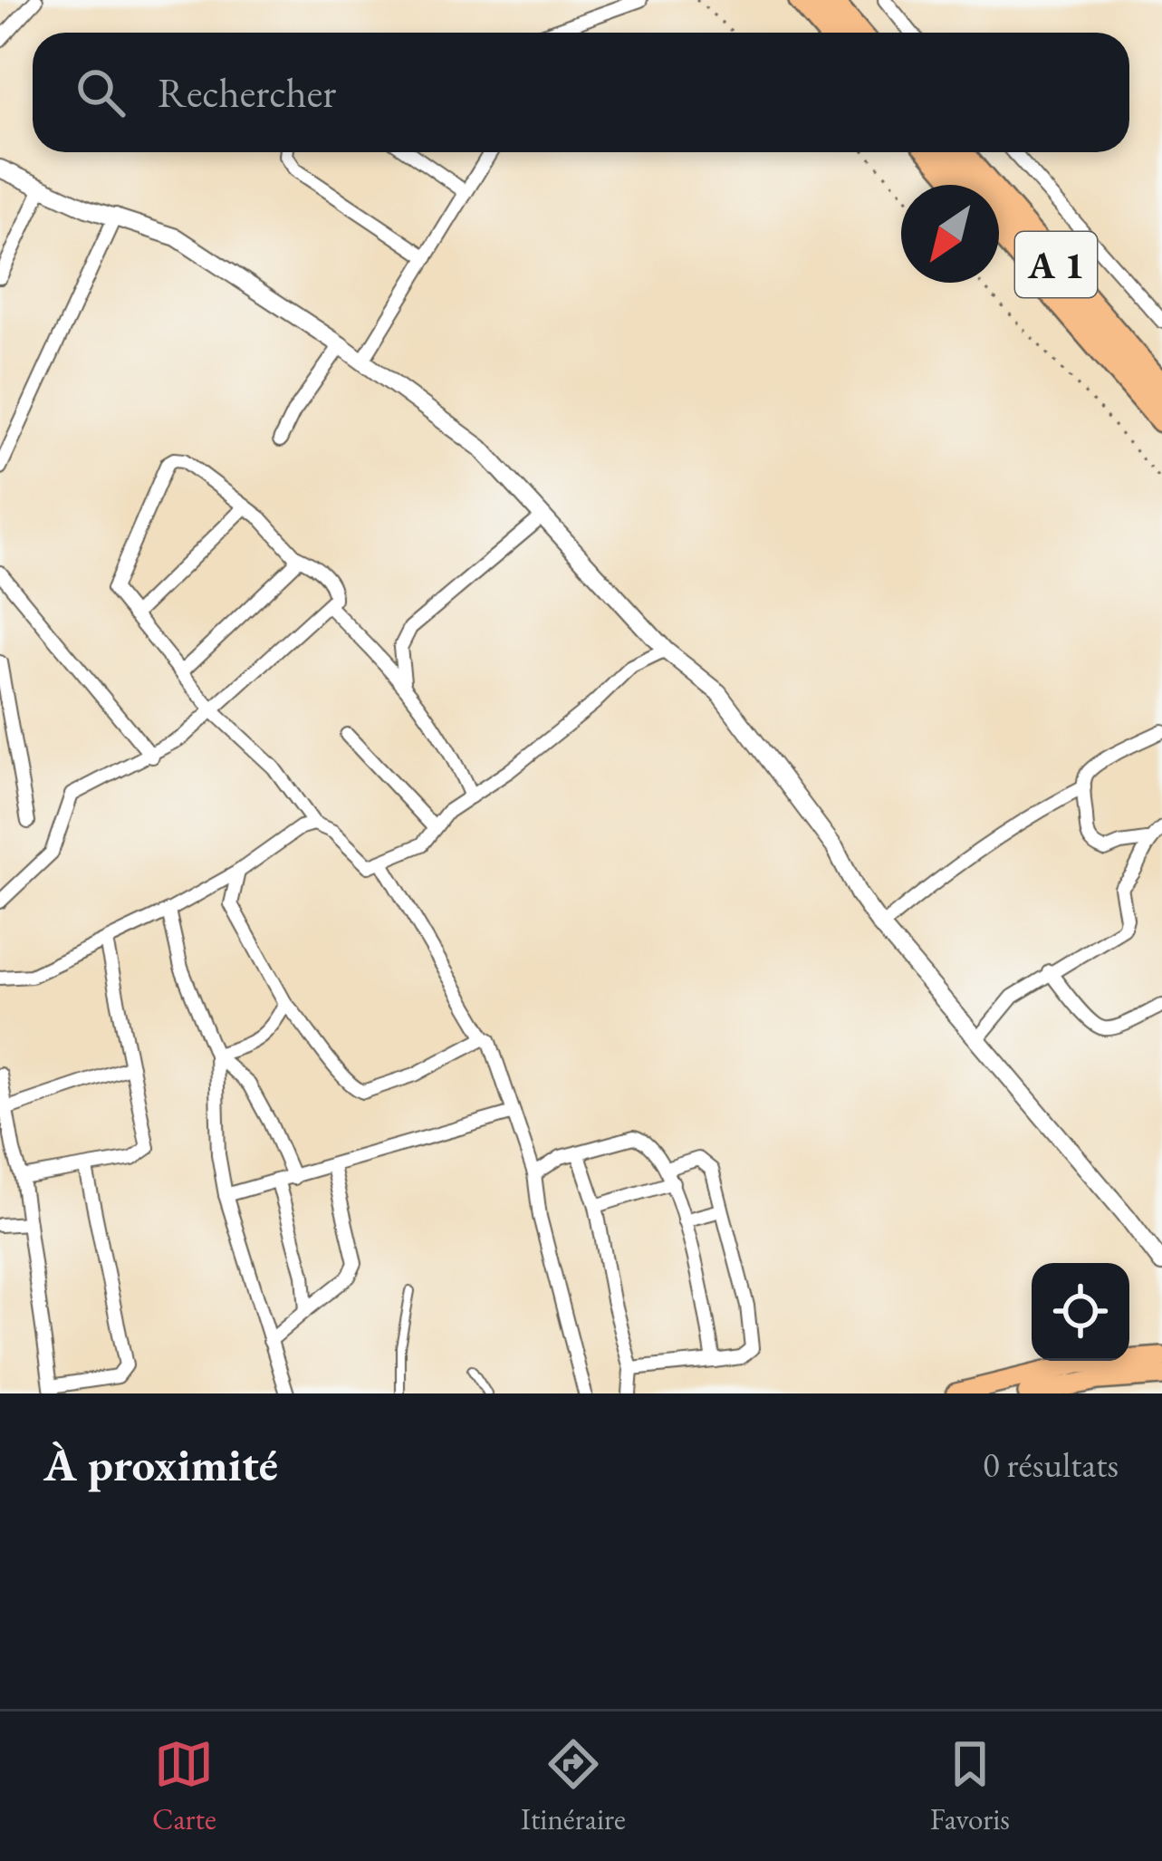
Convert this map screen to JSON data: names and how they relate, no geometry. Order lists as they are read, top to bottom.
{
  "streets": {
    "highway": ["A 1"]
  },
  "north": "bottom left",
  "page": {
    "search": "Rechercher",
    "heading": ["À proximité", "0 résultats"],
    "nav": ["Carte", "Itinéraire", "Favoris"]
  }
}
